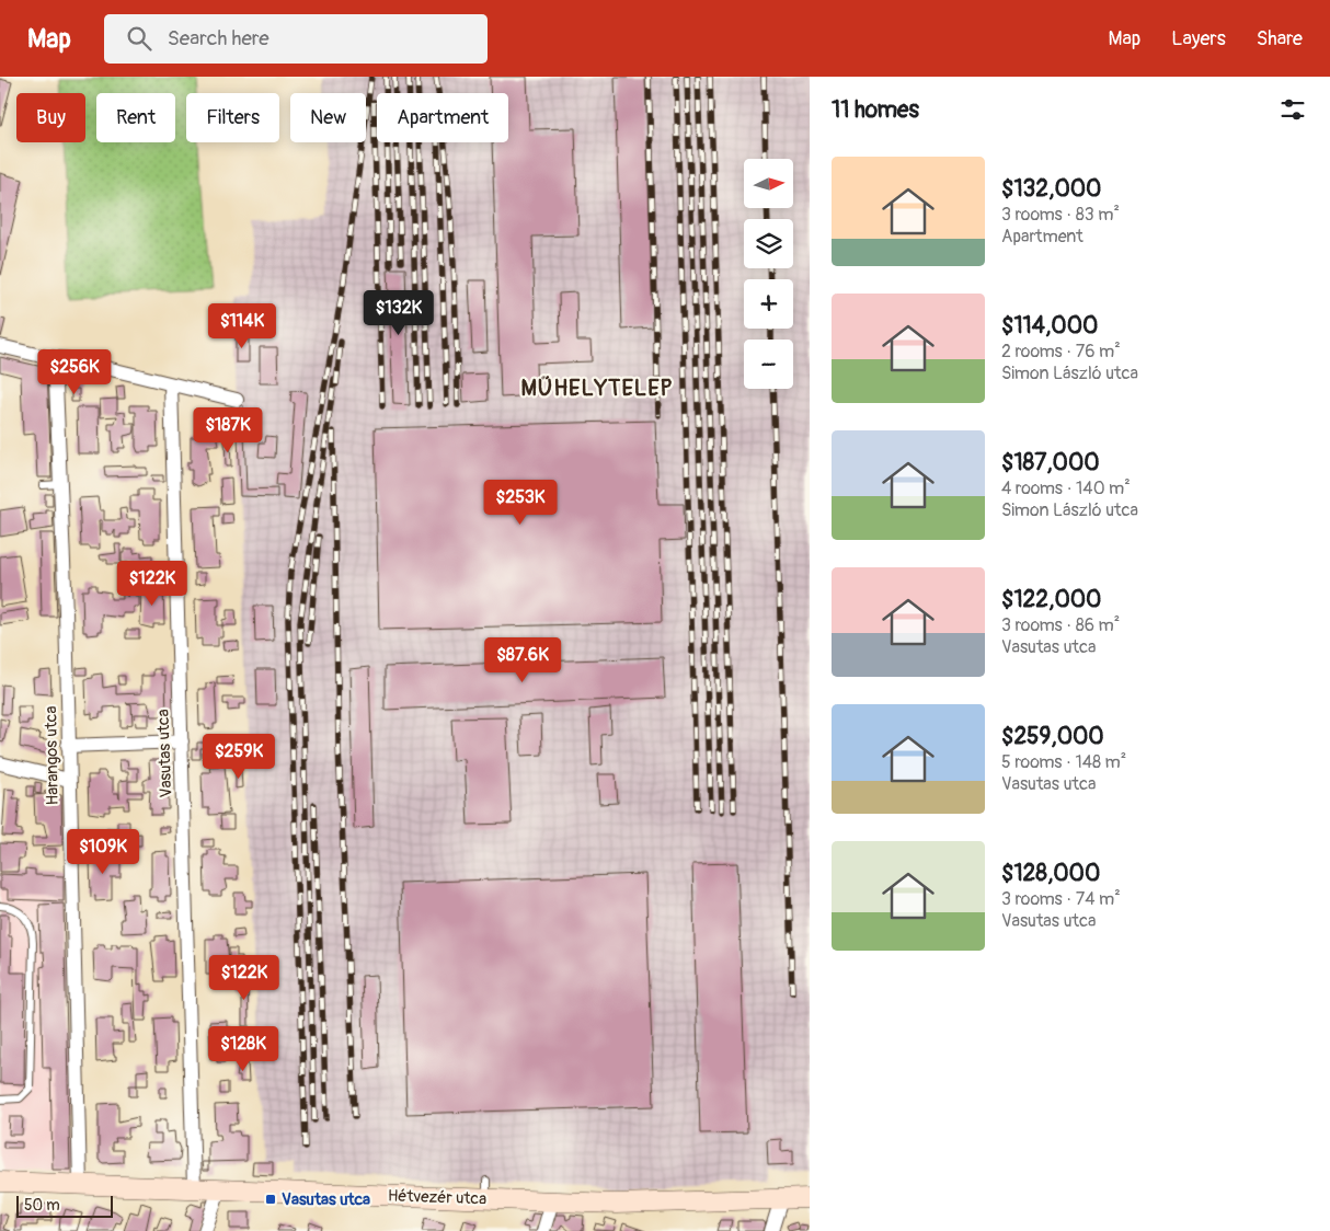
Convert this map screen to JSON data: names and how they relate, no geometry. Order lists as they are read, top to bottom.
{
  "streets": {
    "street": ["Vasutas utca", "Harangos utca", "Hétvezér utca"]
  },
  "crossings": [
    ["Vasutas utca", "Hétvezér utca"],
    ["Harangos utca", "Hétvezér utca"]
  ],
  "districts": ["MŰHELYTELEP"],
  "places": {
    "transit": ["Vasutas utca"]
  },
  "scale_bar": "50 m",
  "north": "right",
  "page": {
    "header": "Map",
    "search": "Search here",
    "nav": ["Map", "Layers", "Share"],
    "heading": "11 homes",
    "chip": [
      "Buy",
      "Rent",
      "Filters",
      "New",
      "Apartment"
    ],
    "list": [
      {
        "name": "$132,000",
        "note": "3 rooms · 83 m² · Apartment"
      },
      {
        "name": "$114,000",
        "note": "2 rooms · 76 m² · Simon László utca"
      },
      {
        "name": "$187,000",
        "note": "4 rooms · 140 m² · Simon László utca"
      },
      {
        "name": "$122,000",
        "note": "3 rooms · 86 m² · Vasutas utca"
      },
      {
        "name": "$259,000",
        "note": "5 rooms · 148 m² · Vasutas utca"
      },
      {
        "name": "$128,000",
        "note": "3 rooms · 74 m² · Vasutas utca"
      }
    ],
    "map_buttons": ["+", "−"],
    "price": [
      "$132K",
      "$114K",
      "$256K",
      "$187K",
      "$253K",
      "$122K",
      "$87.6K",
      "$259K",
      "$109K",
      "$122K",
      "$128K"
    ],
    "scale": "50 m"
  }
}
